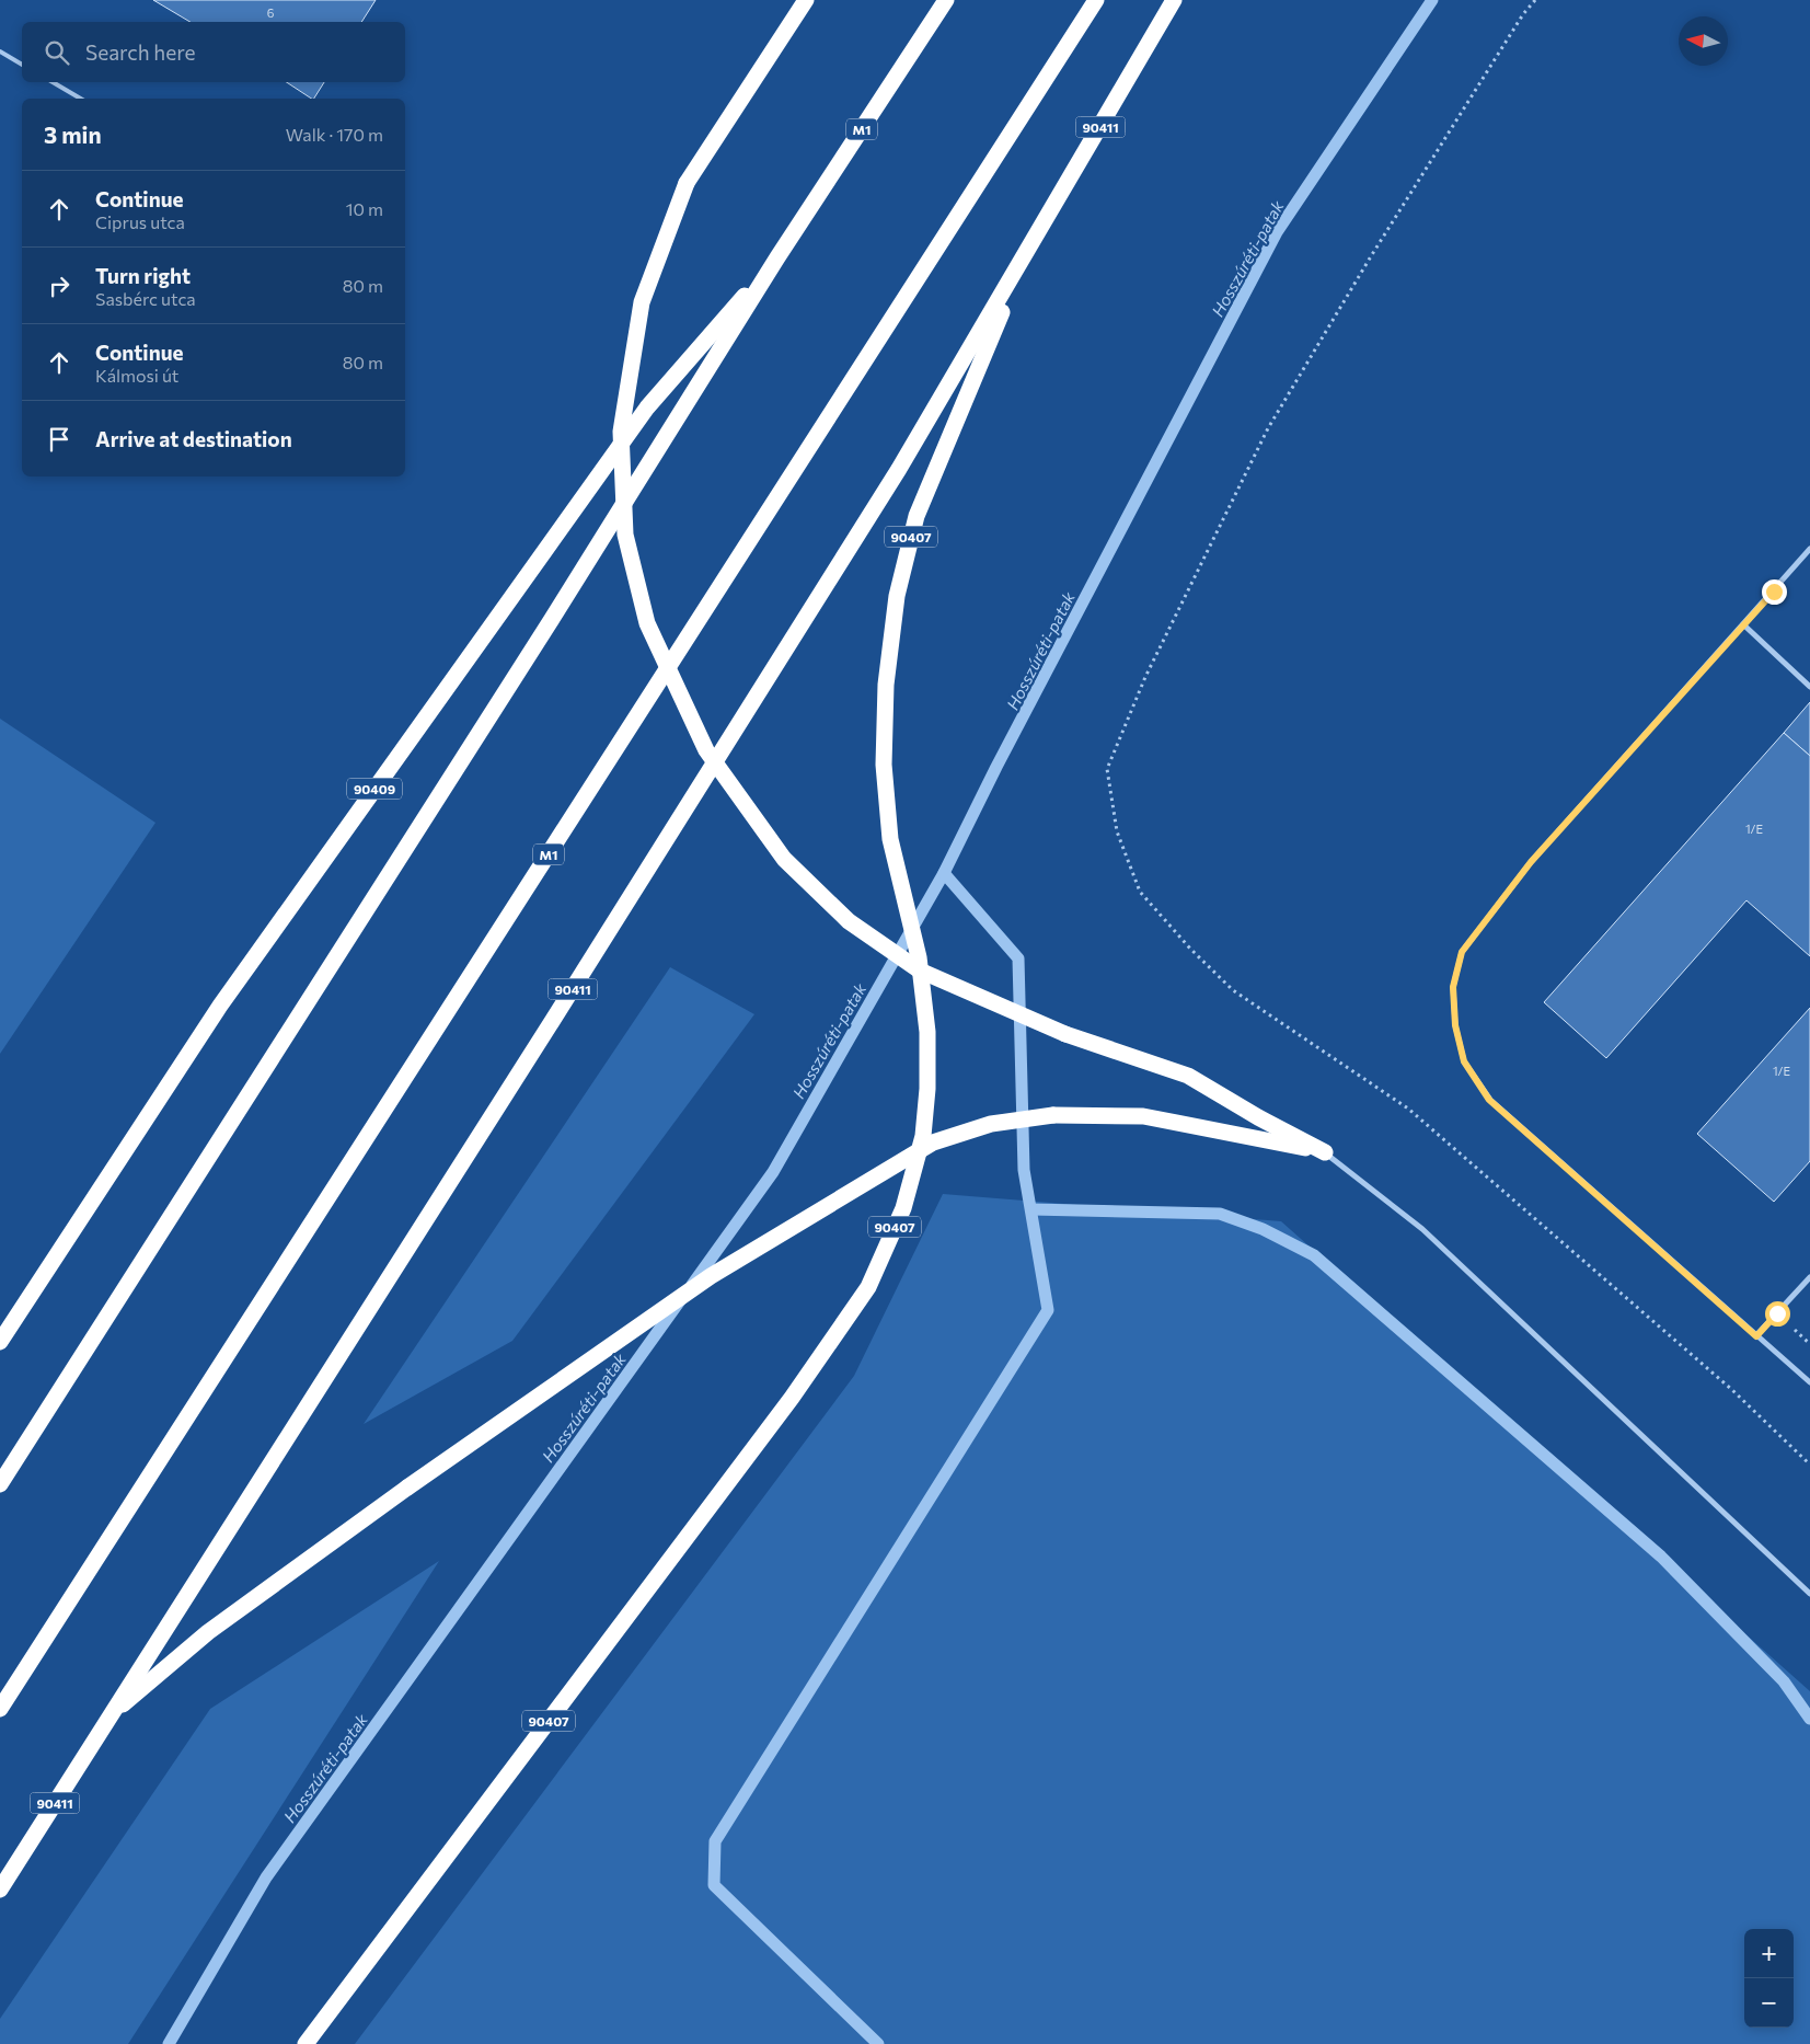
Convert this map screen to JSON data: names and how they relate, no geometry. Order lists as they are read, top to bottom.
{
  "streets": {
    "highway": [
      "90411",
      "M1",
      "90407",
      "90409"
    ]
  },
  "crossings": [
    ["90411", "90407"],
    ["M1", "90409"]
  ],
  "water": ["Hosszúréti-patak"],
  "house_numbers": ["6", "1/E", "1/E"],
  "north": "left",
  "page": {
    "search": "Search here",
    "heading": ["3 min", "Walk · 170 m"],
    "list": [
      ["Continue", "Ciprus utca", "10 m"],
      ["Turn right", "Sasbérc utca", "80 m"],
      ["Continue", "Kálmosi út", "80 m"],
      "Arrive at destination"
    ],
    "map_buttons": ["+", "−"]
  }
}
